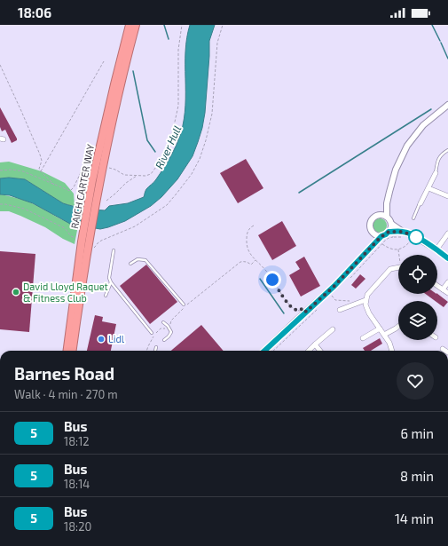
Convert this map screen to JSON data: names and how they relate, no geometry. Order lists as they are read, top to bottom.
{
  "streets": {
    "highway": ["RAICH CARTER WAY"]
  },
  "water": ["River Hull"],
  "places": ["David Lloyd Raquet & Fitness Club", "Lidl"],
  "lines": ["bus line 5"],
  "page": {
    "status": "18:06",
    "heading": ["Barnes Road", "Walk · 4 min · 270 m"],
    "list": [
      {
        "mark": "5",
        "name": "Bus",
        "note": "18:12",
        "value": "6 min"
      },
      {
        "mark": "5",
        "name": "Bus",
        "note": "18:14",
        "value": "8 min"
      },
      {
        "mark": "5",
        "name": "Bus",
        "note": "18:20",
        "value": "14 min"
      }
    ]
  }
}
